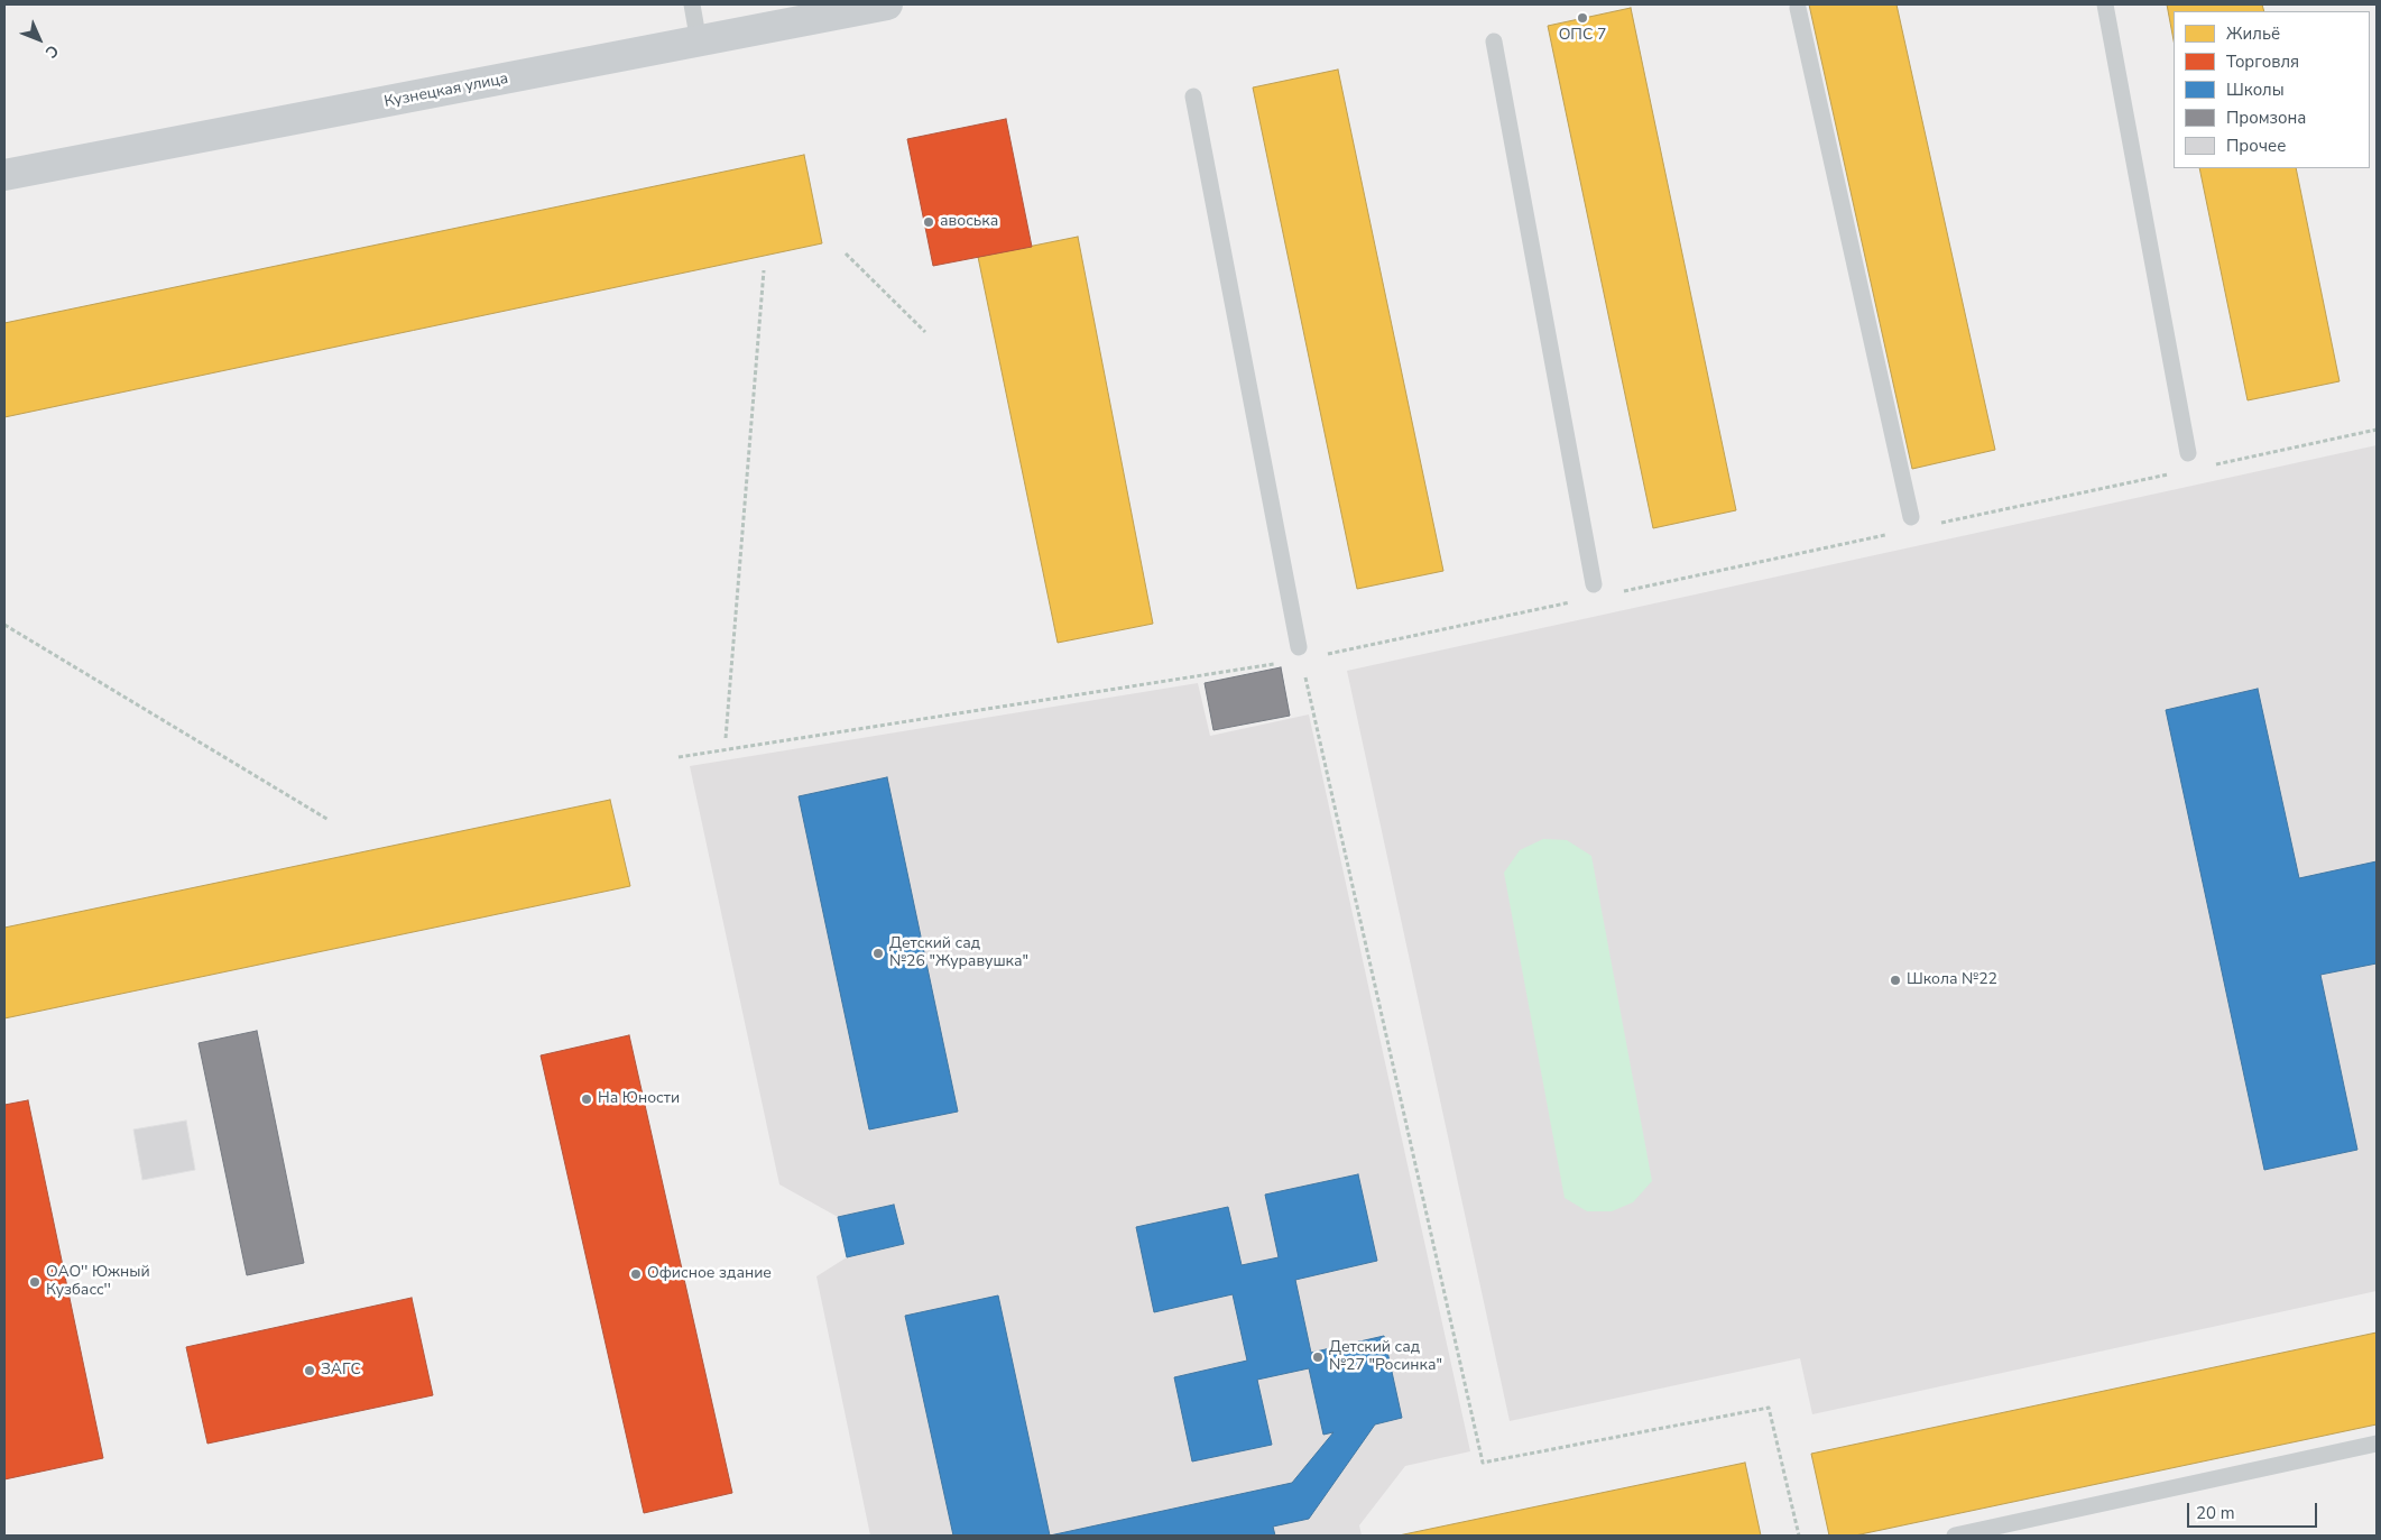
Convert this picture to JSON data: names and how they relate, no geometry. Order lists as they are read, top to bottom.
{
  "streets": {
    "main road": ["Кузнецкая улица"]
  },
  "places": [
    "ОПС 7",
    "авоська",
    "Детский сад №26 \"Журавушка\"",
    "Школа №22",
    "На Юности",
    "Офисное здание",
    "ОАО'' Южный Кузбасс''",
    "Детский сад №27 \"Росинка\"",
    "ЗАГС"
  ],
  "legend": [
    "Жильё",
    "Торговля",
    "Школы",
    "Промзона",
    "Прочее"
  ],
  "scale_bar": "20 m",
  "north": "bottom right"
}
